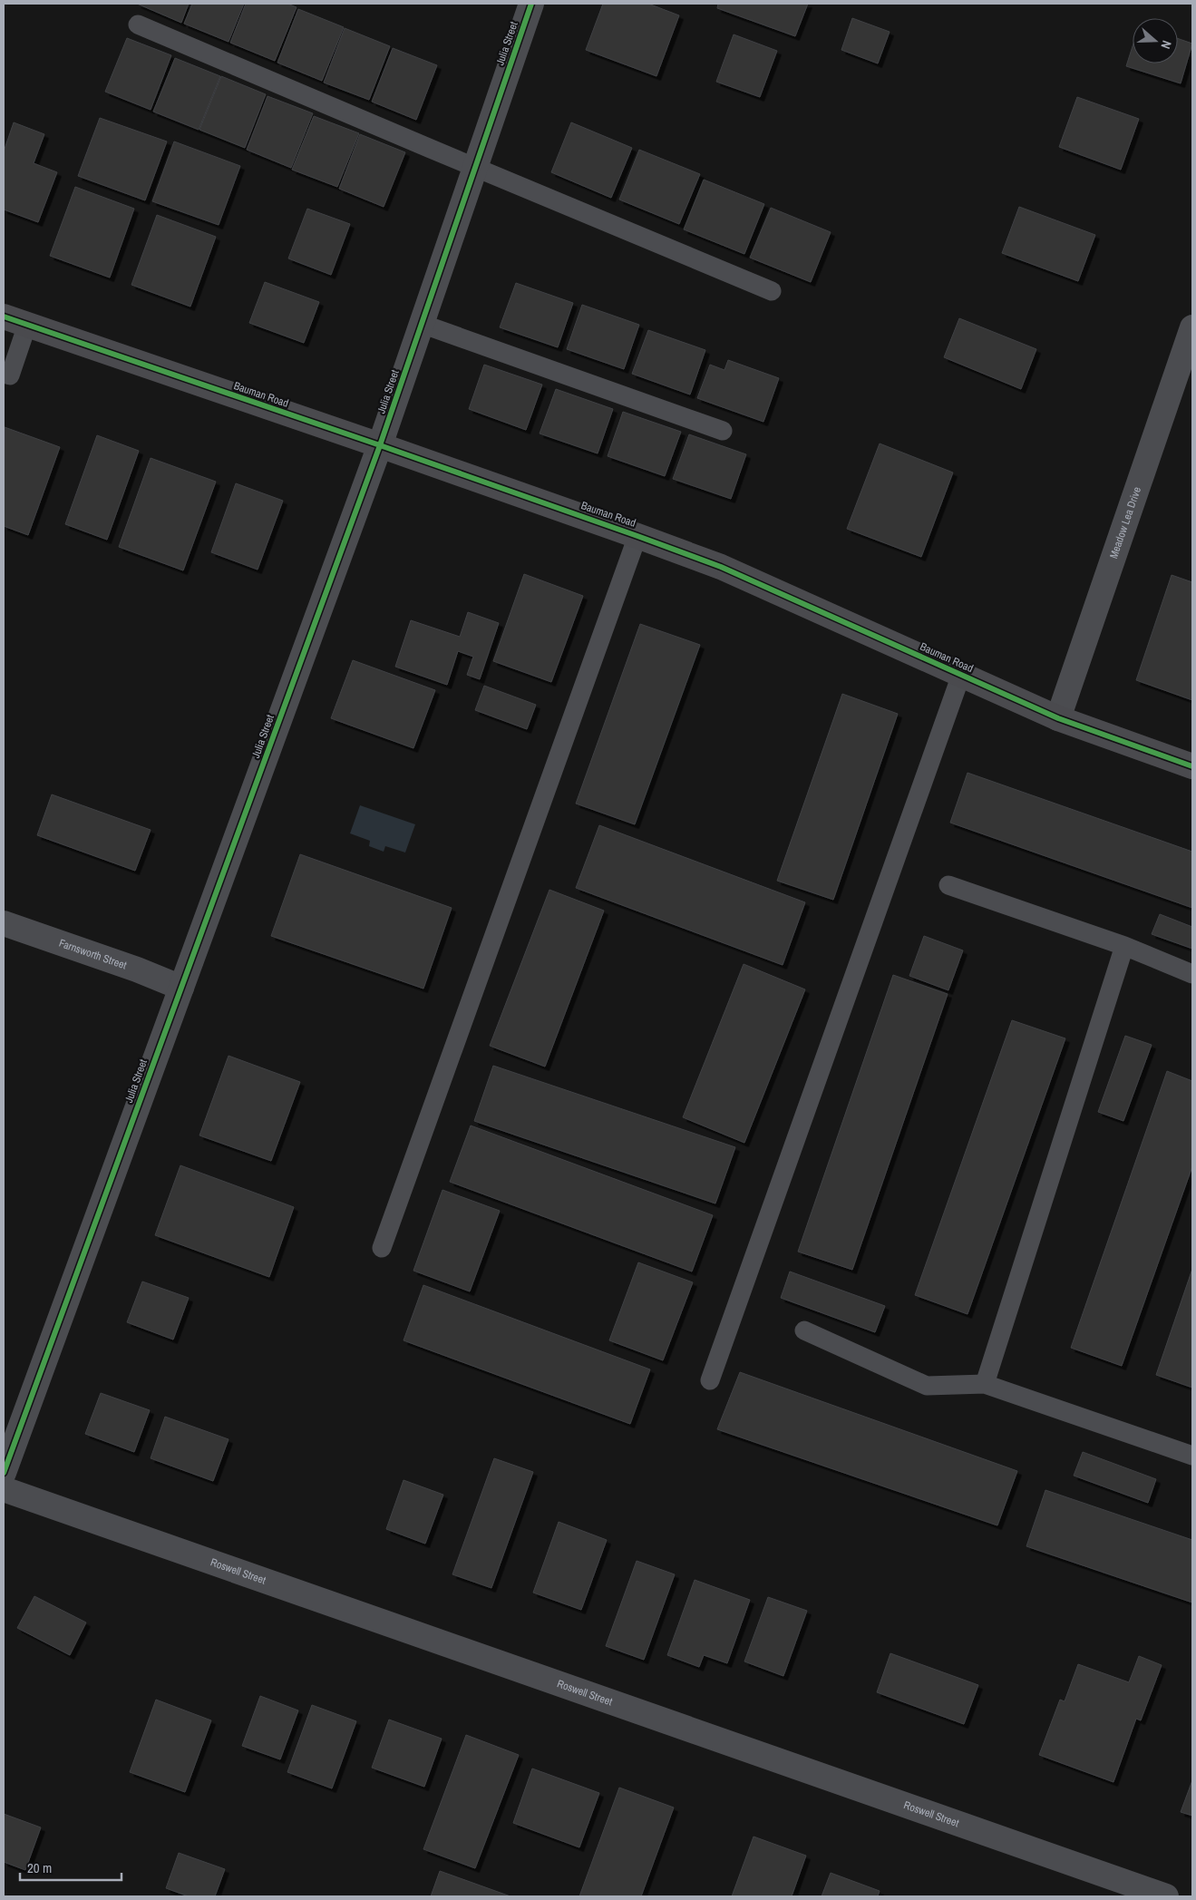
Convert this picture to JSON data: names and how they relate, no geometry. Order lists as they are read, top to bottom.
{
  "streets": {
    "street": [
      "Julia Street",
      "Bauman Road",
      "Meadow Lea Drive",
      "Farnsworth Street",
      "Roswell Street"
    ]
  },
  "crossings": [
    ["Julia Street", "Bauman Road"],
    ["Julia Street", "Farnsworth Street"],
    ["Bauman Road", "Meadow Lea Drive"]
  ],
  "scale_bar": "20 m",
  "north": "right"
}
